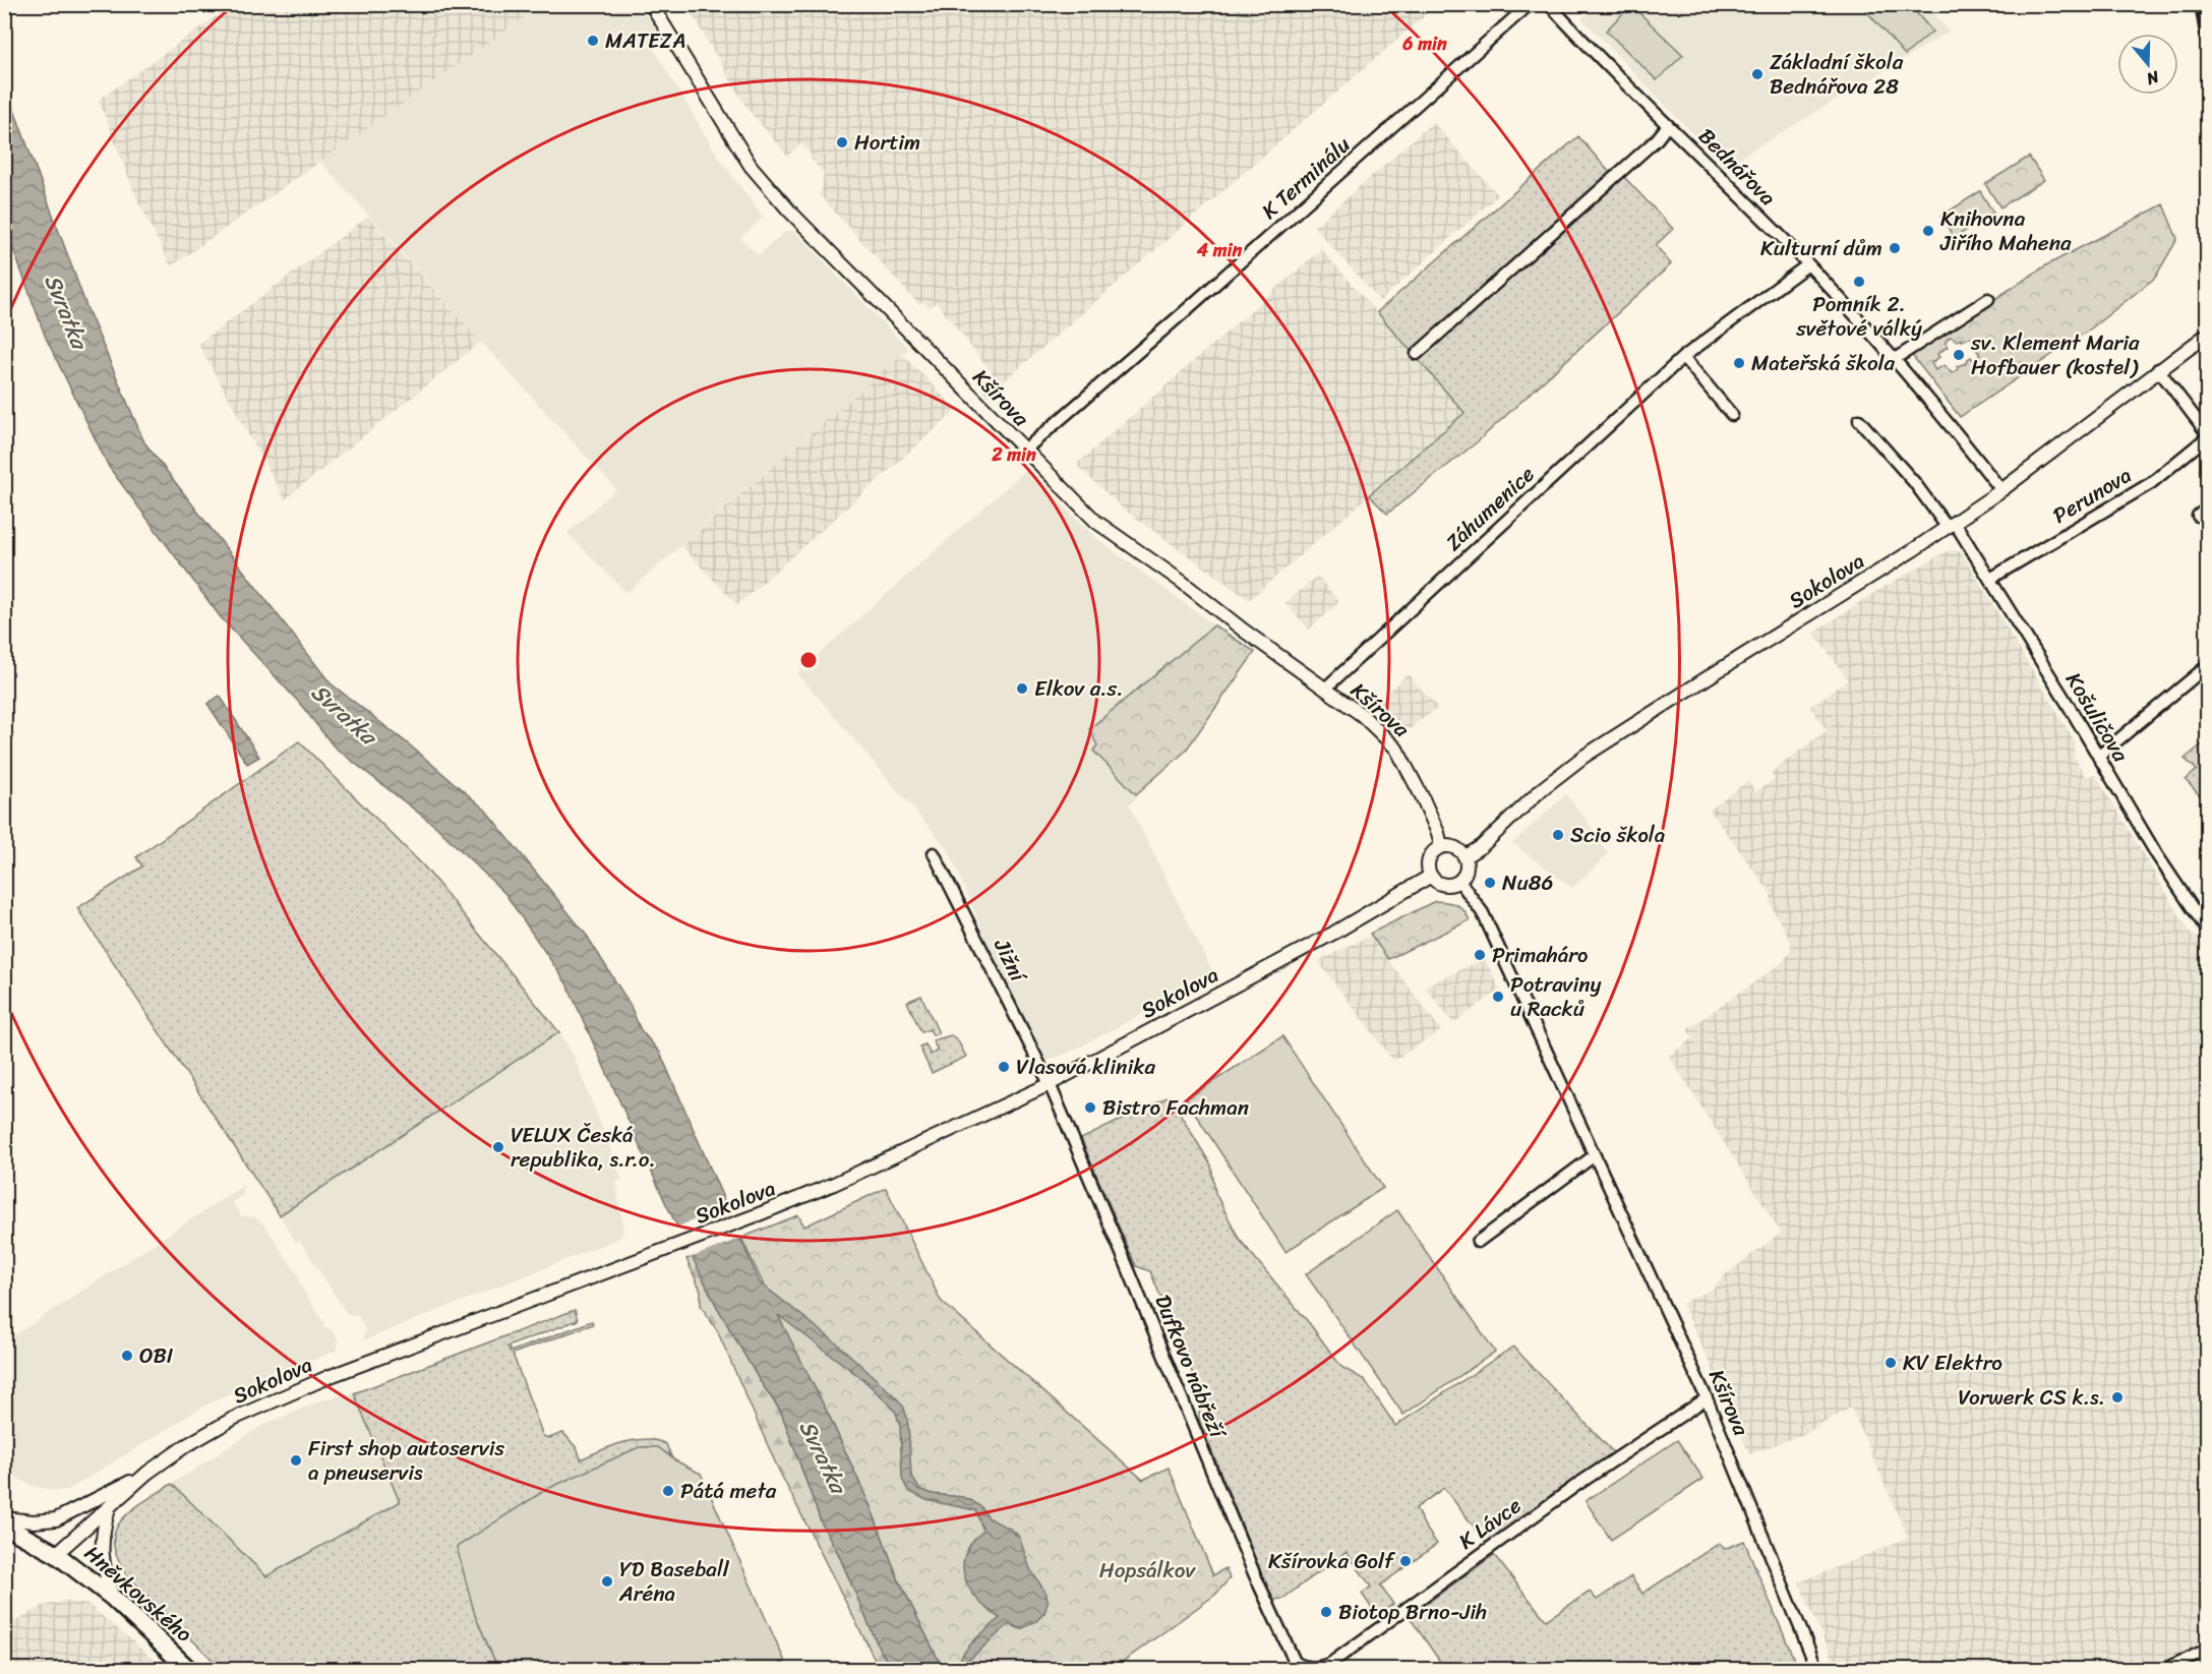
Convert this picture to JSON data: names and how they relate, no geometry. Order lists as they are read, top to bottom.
{
  "streets": {
    "main road": ["Hněvkovského"],
    "street": [
      "Bednářova",
      "K Terminálu",
      "Kšírova",
      "Perunova",
      "Záhumenice",
      "Sokolova",
      "Košuličova",
      "Jižní",
      "Dufkovo nábřeží",
      "K Lávce"
    ]
  },
  "crossings": [
    ["Bednářova", "Záhumenice"],
    ["Bednářova", "Sokolova"],
    ["K Terminálu", "Kšírova"],
    ["Kšírova", "Záhumenice"],
    ["Kšírova", "Sokolova"],
    ["Kšírova", "K Lávce"],
    ["Perunova", "Sokolova"],
    ["Perunova", "Košuličova"],
    ["Sokolova", "Košuličova"],
    ["Sokolova", "Jižní"],
    ["Sokolova", "Dufkovo nábřeží"],
    ["Sokolova", "Hněvkovského"],
    ["Jižní", "Dufkovo nábřeží"],
    ["Dufkovo nábřeží", "K Lávce"]
  ],
  "water": ["Svratka"],
  "parks": ["Hopsálkov"],
  "places": [
    "MATEZA",
    "Základní škola Bednářova 28",
    "Hortim",
    "Knihovna Jiřího Mahena",
    "Kulturní dům",
    "Pomník 2. světové válký",
    "sv. Klement Maria Hofbauer (kostel)",
    "Mateřská škola",
    "Elkov a.s.",
    "Scio škola",
    "Nu86",
    "Primaháro",
    "Potraviny u Racků",
    "Vlasová klinika",
    "Bistro Fachman",
    "VELUX Česká republika, s.r.o.",
    "OBI",
    "KV Elektro",
    "Vorwerk CS k.s.",
    "First shop autoservis a pneuservis",
    "Pátá meta",
    "Kšírovka Golf",
    "YD Baseball Aréna",
    "Biotop Brno-Jih"
  ],
  "north": "bottom",
  "rings": ["6 min", "4 min", "2 min"]
}
